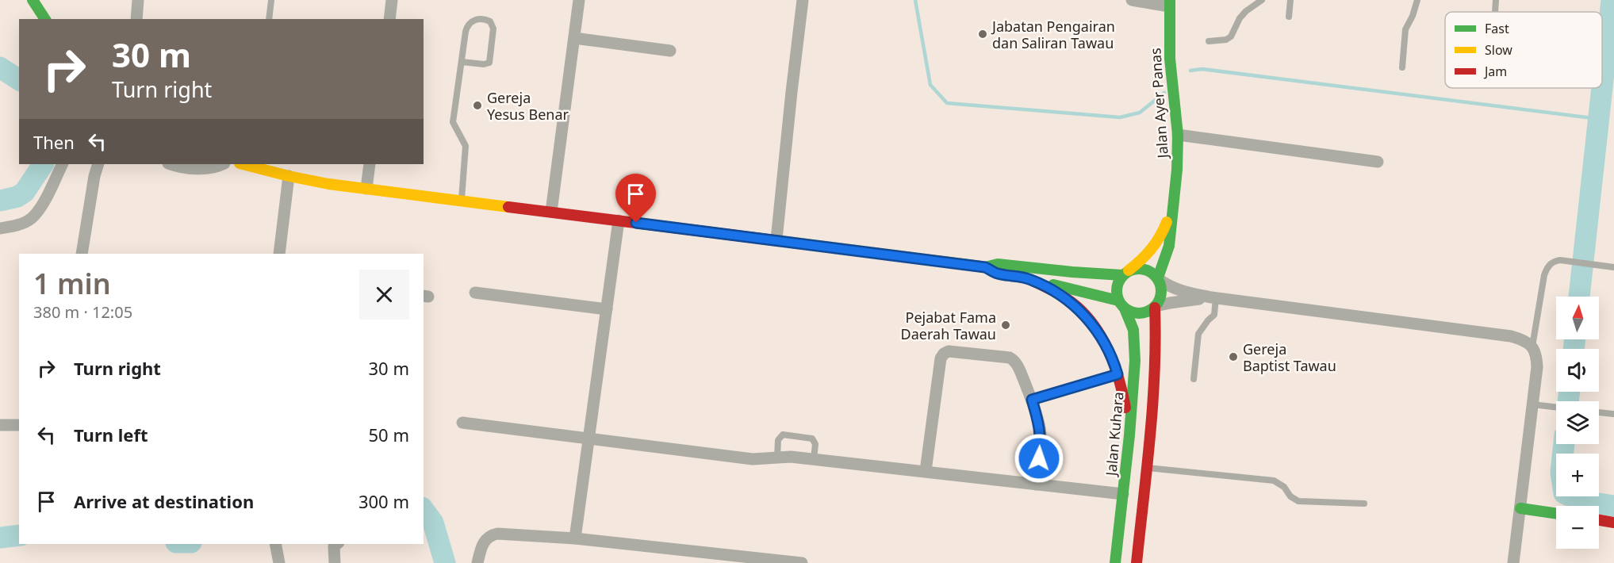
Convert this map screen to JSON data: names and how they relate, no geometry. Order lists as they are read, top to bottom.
{
  "streets": {
    "main road": ["Jalan Ayer Panas", "Jalan Kuhara"]
  },
  "crossings": [
    ["Jalan Ayer Panas", "Jalan Kuhara"]
  ],
  "places": [
    "Jabatan Pengairan dan Saliran Tawau",
    "Gereja Yesus Benar",
    "Pejabat Fama Daerah Tawau",
    "Gereja Baptist Tawau"
  ],
  "legend": ["Fast", "Slow", "Jam"],
  "north": "top",
  "page": {
    "turn": ["30 m", "Turn right"],
    "then": "Then",
    "heading": ["1 min", "380 m · 12:05"],
    "map_buttons": ["+", "−"],
    "list": [
      {
        "name": "Turn right",
        "value": "30 m"
      },
      {
        "name": "Turn left",
        "value": "50 m"
      },
      {
        "name": "Arrive at destination",
        "value": "300 m"
      }
    ]
  }
}
